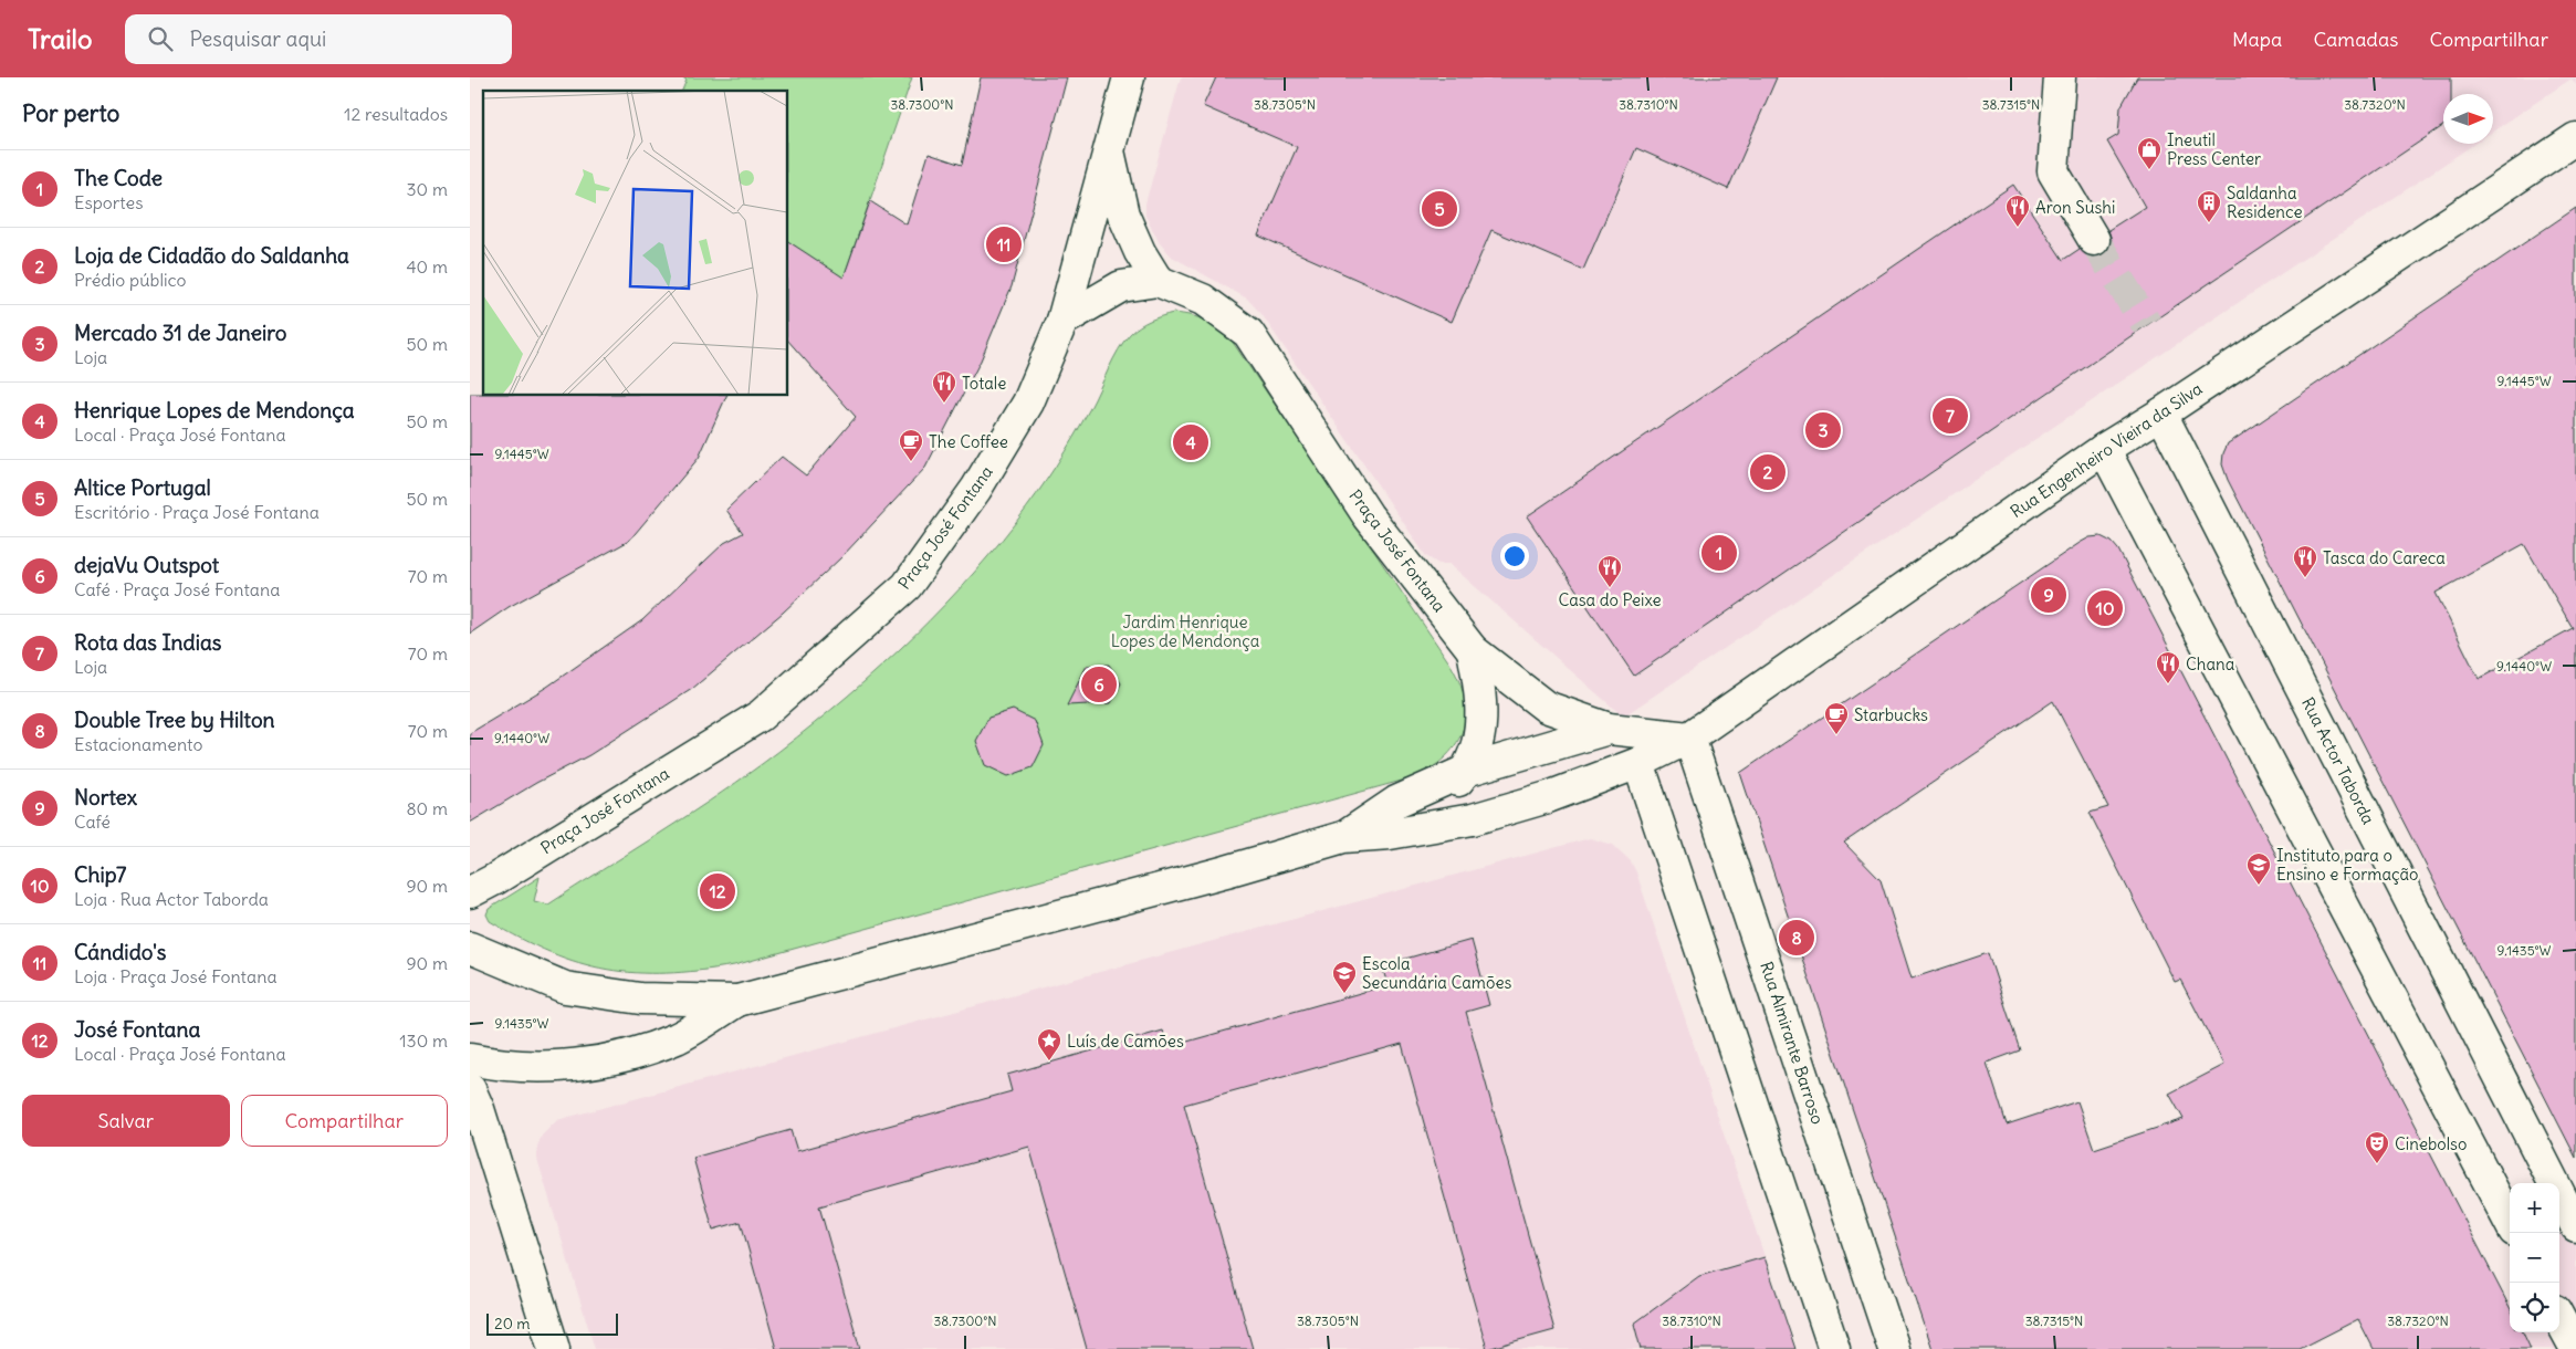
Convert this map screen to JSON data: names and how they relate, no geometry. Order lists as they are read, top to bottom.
{
  "streets": {
    "street": [
      "Rua Engenheiro Vieira da Silva",
      "Praça José Fontana",
      "Rua Actor Taborda",
      "Rua Almirante Barroso"
    ]
  },
  "crossings": [
    ["Rua Engenheiro Vieira da Silva", "Praça José Fontana"],
    ["Rua Engenheiro Vieira da Silva", "Rua Actor Taborda"],
    ["Rua Engenheiro Vieira da Silva", "Rua Almirante Barroso"],
    ["Praça José Fontana", "Rua Almirante Barroso"]
  ],
  "parks": ["Jardim Henrique Lopes de Mendonça"],
  "places": {
    "shop": ["Ineutil Press Center"],
    "building": ["Saldanha Residence"],
    "restaurant": [
      "Aron Sushi",
      "Totale",
      "Tasca do Careca",
      "Casa do Peixe",
      "Chana"
    ],
    "cafe": ["The Coffee", "Starbucks"],
    "school or university": ["Instituto para o Ensino e Formação", "Escola Secundária Camões"],
    "place": ["Luís de Camões"],
    "theatre": ["Cinebolso"]
  },
  "scale_bar": "20 m",
  "north": "right",
  "page": {
    "header": "Trailo",
    "search": "Pesquisar aqui",
    "nav": ["Mapa", "Camadas", "Compartilhar"],
    "heading": ["Por perto", "12 resultados"],
    "list": [
      {
        "mark": "1",
        "name": "The Code",
        "note": "Esportes",
        "value": "30 m"
      },
      {
        "mark": "2",
        "name": "Loja de Cidadão do Saldanha",
        "note": "Prédio público",
        "value": "40 m"
      },
      {
        "mark": "3",
        "name": "Mercado 31 de Janeiro",
        "note": "Loja",
        "value": "50 m"
      },
      {
        "mark": "4",
        "name": "Henrique Lopes de Mendonça",
        "note": "Local · Praça José Fontana",
        "value": "50 m"
      },
      {
        "mark": "5",
        "name": "Altice Portugal",
        "note": "Escritório · Praça José Fontana",
        "value": "50 m"
      },
      {
        "mark": "6",
        "name": "dejaVu Outspot",
        "note": "Café · Praça José Fontana",
        "value": "70 m"
      },
      {
        "mark": "7",
        "name": "Rota das Indias",
        "note": "Loja",
        "value": "70 m"
      },
      {
        "mark": "8",
        "name": "Double Tree by Hilton",
        "note": "Estacionamento",
        "value": "70 m"
      },
      {
        "mark": "9",
        "name": "Nortex",
        "note": "Café",
        "value": "80 m"
      },
      {
        "mark": "10",
        "name": "Chip7",
        "note": "Loja · Rua Actor Taborda",
        "value": "90 m"
      },
      {
        "mark": "11",
        "name": "Cándido's",
        "note": "Loja · Praça José Fontana",
        "value": "90 m"
      },
      {
        "mark": "12",
        "name": "José Fontana",
        "note": "Local · Praça José Fontana",
        "value": "130 m"
      }
    ],
    "pins": [
      "5",
      "11",
      "7",
      "3",
      "4",
      "2",
      "1",
      "9",
      "10",
      "6",
      "12",
      "8"
    ],
    "buttons": ["Salvar", "Compartilhar"],
    "map_buttons": ["+", "−"],
    "scale": "20 m"
  },
  "coordinates": [
    "38.7300°N",
    "38.7305°N",
    "38.7310°N",
    "38.7315°N",
    "38.7320°N",
    "9.1445°W",
    "9.1440°W",
    "9.1435°W"
  ]
}
